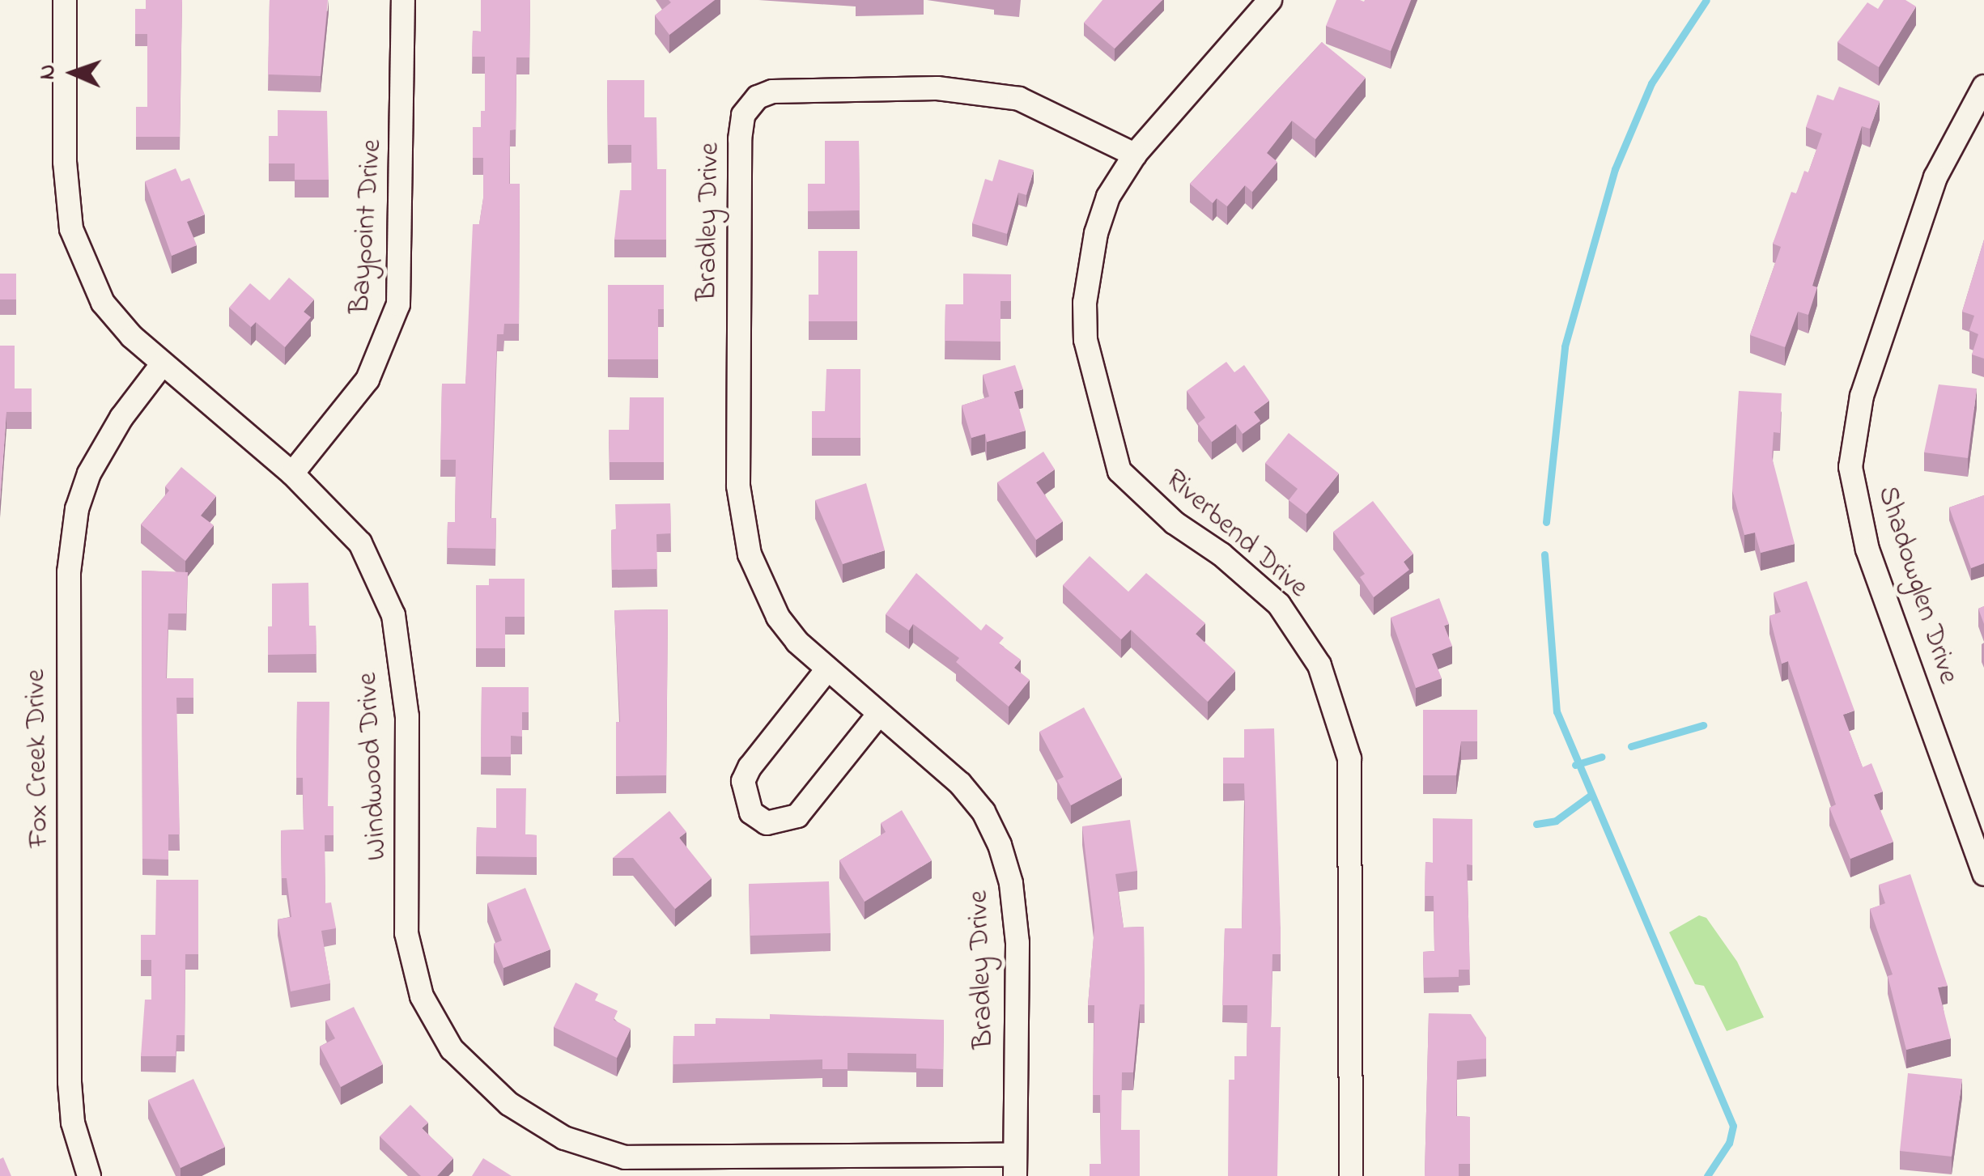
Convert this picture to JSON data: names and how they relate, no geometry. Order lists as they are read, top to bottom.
{
  "streets": {
    "street": [
      "Bradley Drive",
      "Baypoint Drive",
      "Riverbend Drive",
      "Shadowglen Drive",
      "Fox Creek Drive",
      "Windwood Drive"
    ]
  },
  "crossings": [
    ["Bradley Drive", "Riverbend Drive"],
    ["Bradley Drive", "Windwood Drive"],
    ["Baypoint Drive", "Windwood Drive"],
    ["Fox Creek Drive", "Windwood Drive"]
  ],
  "north": "left"
}
